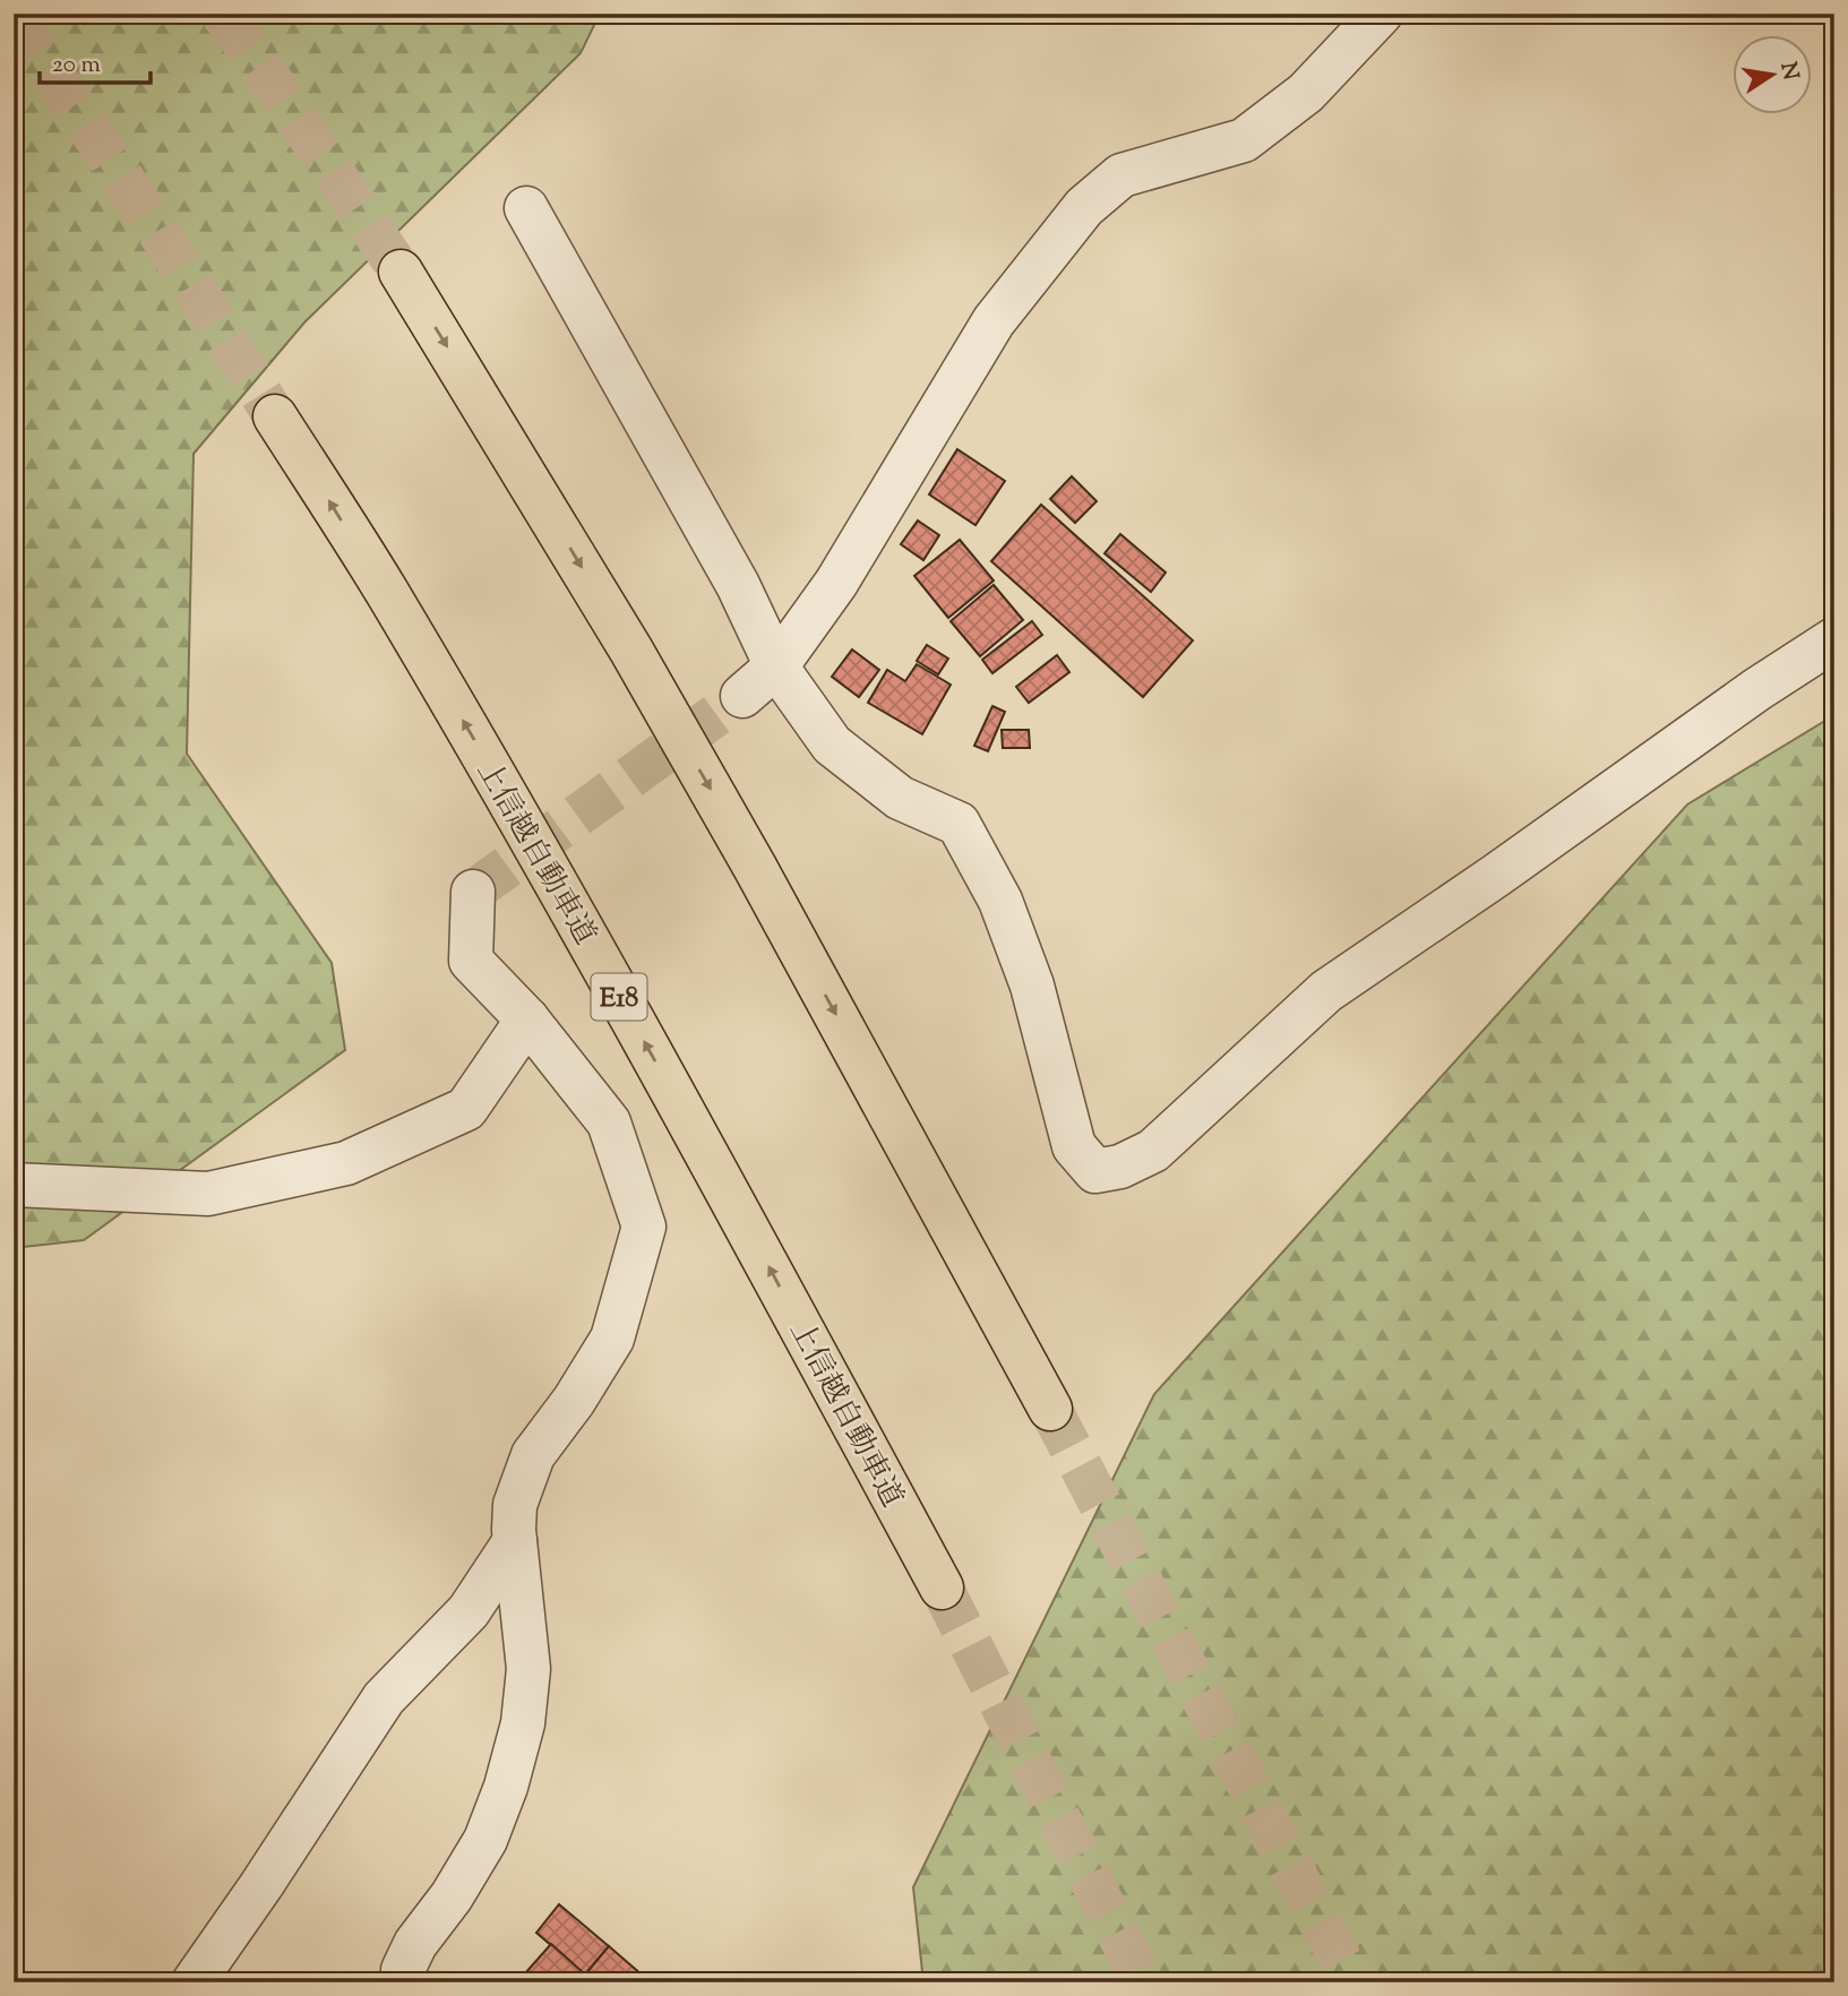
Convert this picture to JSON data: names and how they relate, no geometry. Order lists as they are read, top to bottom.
{
  "streets": {
    "highway": ["上信越自動車道", "E18"]
  },
  "scale_bar": "20 m",
  "north": "right"
}
